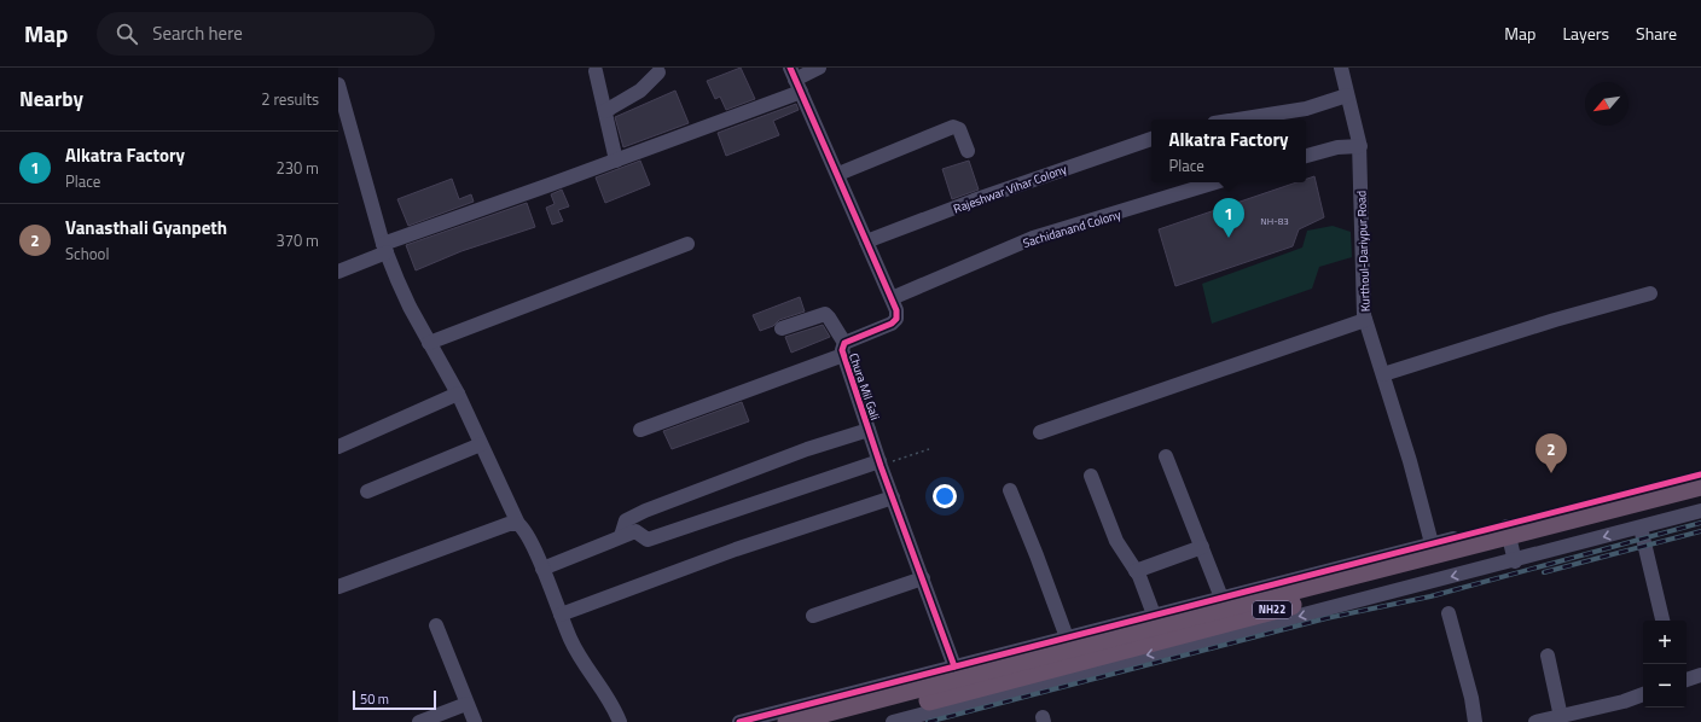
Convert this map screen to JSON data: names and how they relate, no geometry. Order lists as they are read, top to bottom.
{
  "streets": {
    "highway": ["NH22"],
    "street": [
      "Rajeshwar Vihar Colony",
      "Sachidanand Colony",
      "Kurthoul-Dariypur Road",
      "Chura Mil Gali"
    ]
  },
  "crossings": [
    ["Rajeshwar Vihar Colony", "Chura Mil Gali"],
    ["Sachidanand Colony", "Chura Mil Gali"]
  ],
  "house_numbers": ["NH-83"],
  "scale_bar": "50 m",
  "north": "bottom left",
  "page": {
    "header": "Map",
    "search": "Search here",
    "nav": ["Map", "Layers", "Share"],
    "heading": ["Nearby", "2 results"],
    "popup": ["Alkatra Factory", "Place"],
    "list": [
      {
        "mark": "1",
        "name": "Alkatra Factory",
        "note": "Place",
        "value": "230 m"
      },
      {
        "mark": "2",
        "name": "Vanasthali Gyanpeth",
        "note": "School",
        "value": "370 m"
      }
    ],
    "pins": ["1", "2"],
    "map_buttons": ["+", "−"],
    "scale": "50 m"
  }
}
